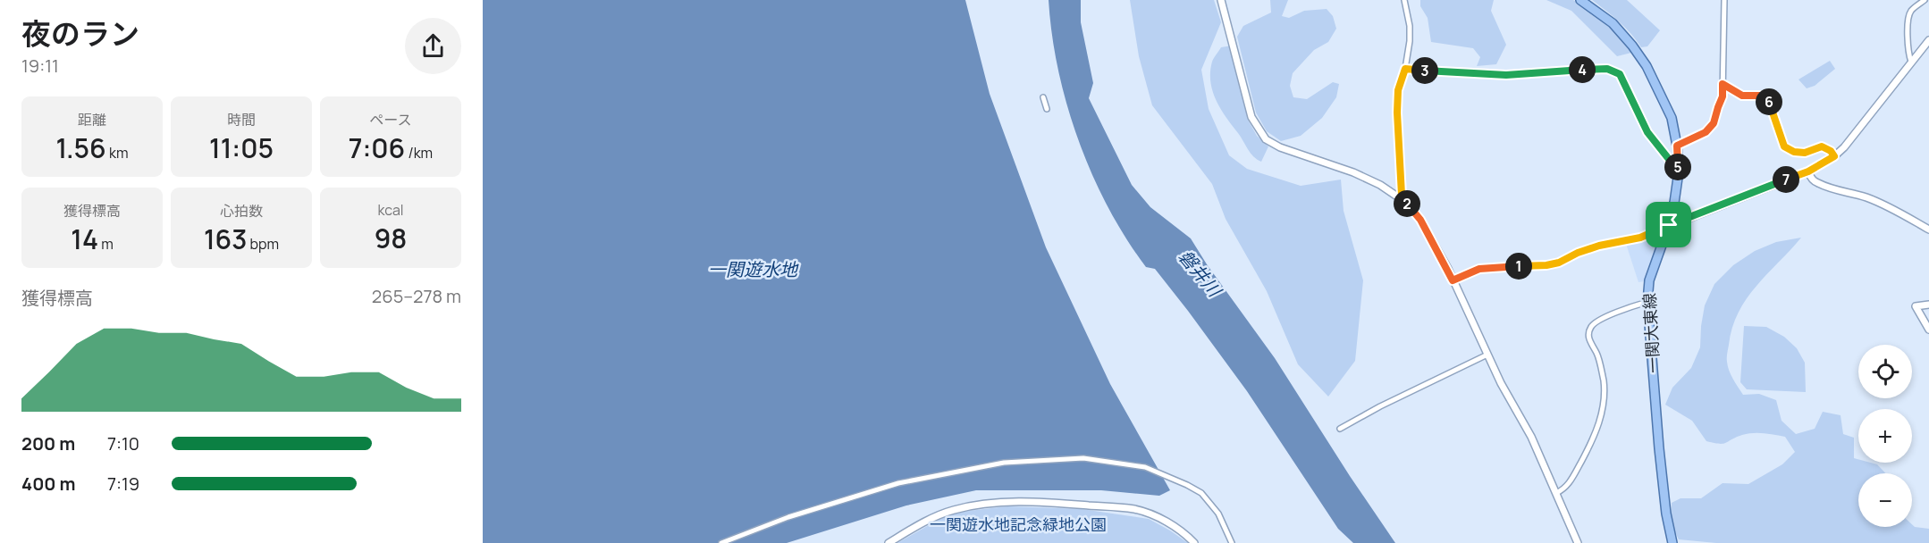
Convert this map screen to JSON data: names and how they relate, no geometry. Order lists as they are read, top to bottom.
{
  "streets": {
    "main road": ["一関大東線"]
  },
  "water": ["一関遊水地", "磐井川"],
  "parks": ["一関遊水地記念緑地公園"],
  "page": {
    "heading": ["夜のラン", "19:11"],
    "pins": [
      "4",
      "3",
      "6",
      "5",
      "7",
      "2",
      "1"
    ],
    "stats": [
      ["距離", "1.56 km"],
      ["時間", "11:05"],
      ["ペース", "7:06 /km"],
      ["獲得標高", "14 m"],
      ["心拍数", "163 bpm"],
      ["kcal", "98"]
    ],
    "chart": ["獲得標高", "265–278 m"],
    "map_buttons": ["+", "−"],
    "list": [
      {
        "name": "200 m",
        "note": "7:10"
      },
      {
        "name": "400 m",
        "note": "7:19"
      }
    ]
  }
}
